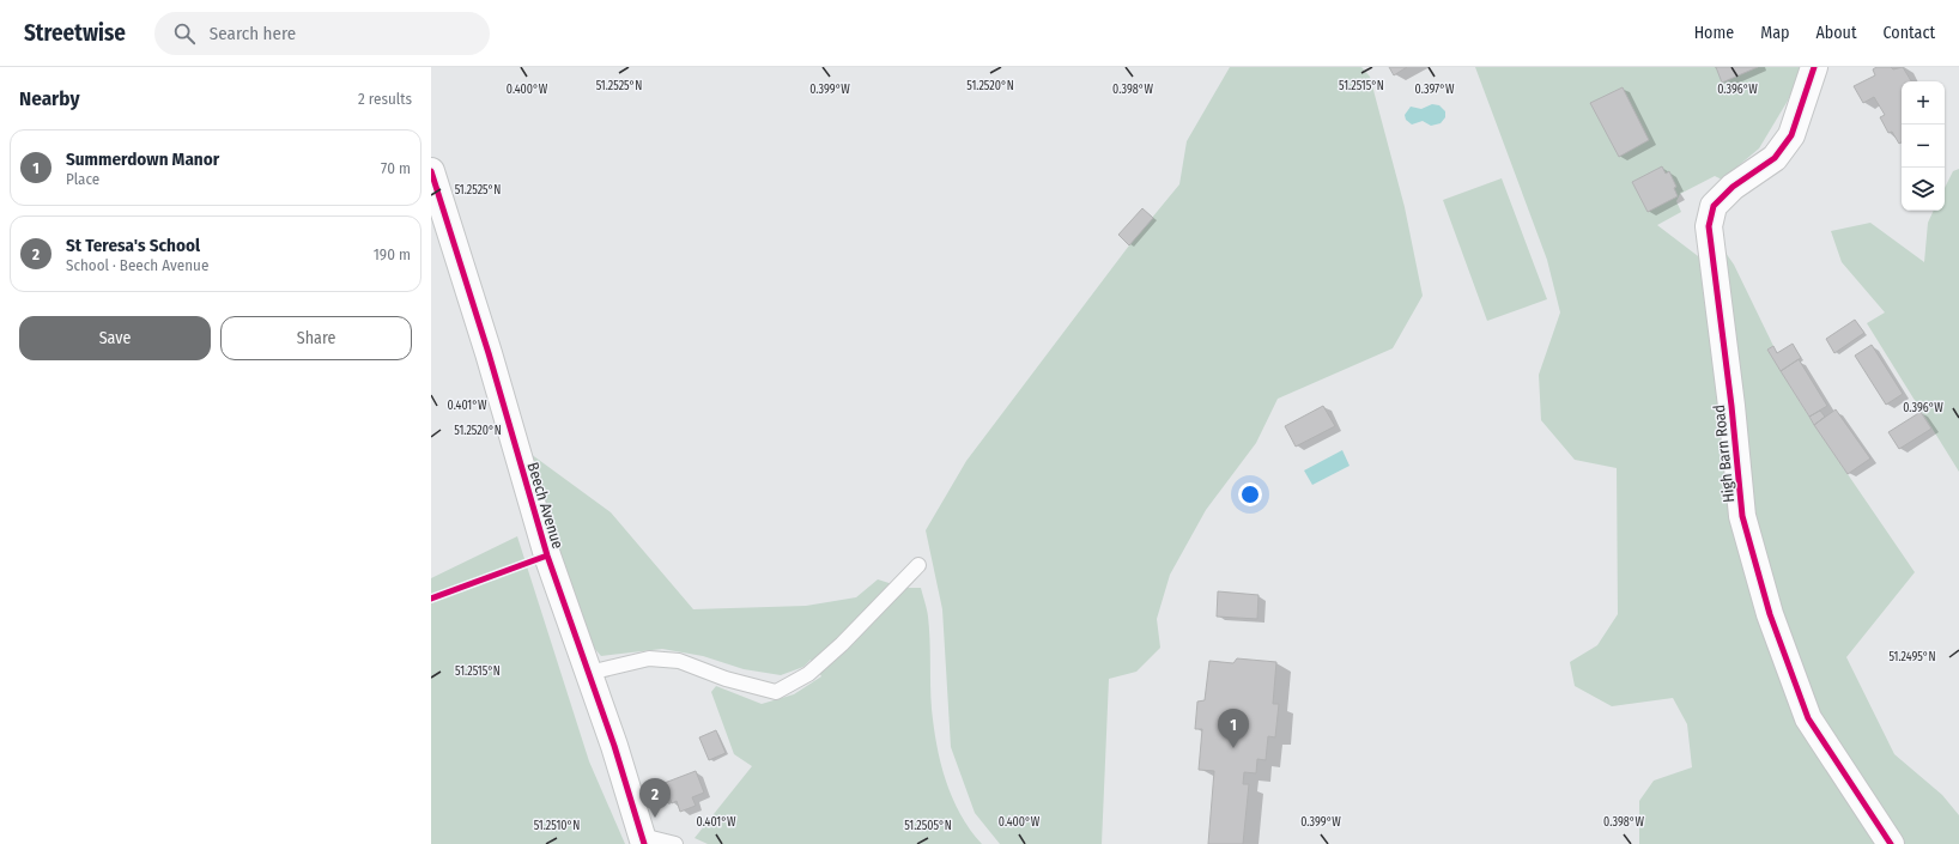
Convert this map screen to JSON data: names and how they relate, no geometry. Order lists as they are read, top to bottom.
{
  "streets": {
    "street": ["High Barn Road", "Beech Avenue"]
  },
  "page": {
    "header": "Streetwise",
    "search": "Search here",
    "nav": [
      "Home",
      "Map",
      "About",
      "Contact"
    ],
    "heading": ["Nearby", "2 results"],
    "map_buttons": ["+", "−"],
    "list": [
      {
        "mark": "1",
        "name": "Summerdown Manor",
        "note": "Place",
        "value": "70 m"
      },
      {
        "mark": "2",
        "name": "St Teresa's School",
        "note": "School · Beech Avenue",
        "value": "190 m"
      }
    ],
    "buttons": ["Save", "Share"],
    "pins": ["1", "2"]
  },
  "coordinates": [
    "51.2525°N",
    "51.2520°N",
    "51.2515°N",
    "0.400°W",
    "0.399°W",
    "0.398°W",
    "0.397°W",
    "0.396°W",
    "0.401°W",
    "51.2495°N",
    "51.2510°N",
    "51.2505°N"
  ]
}
